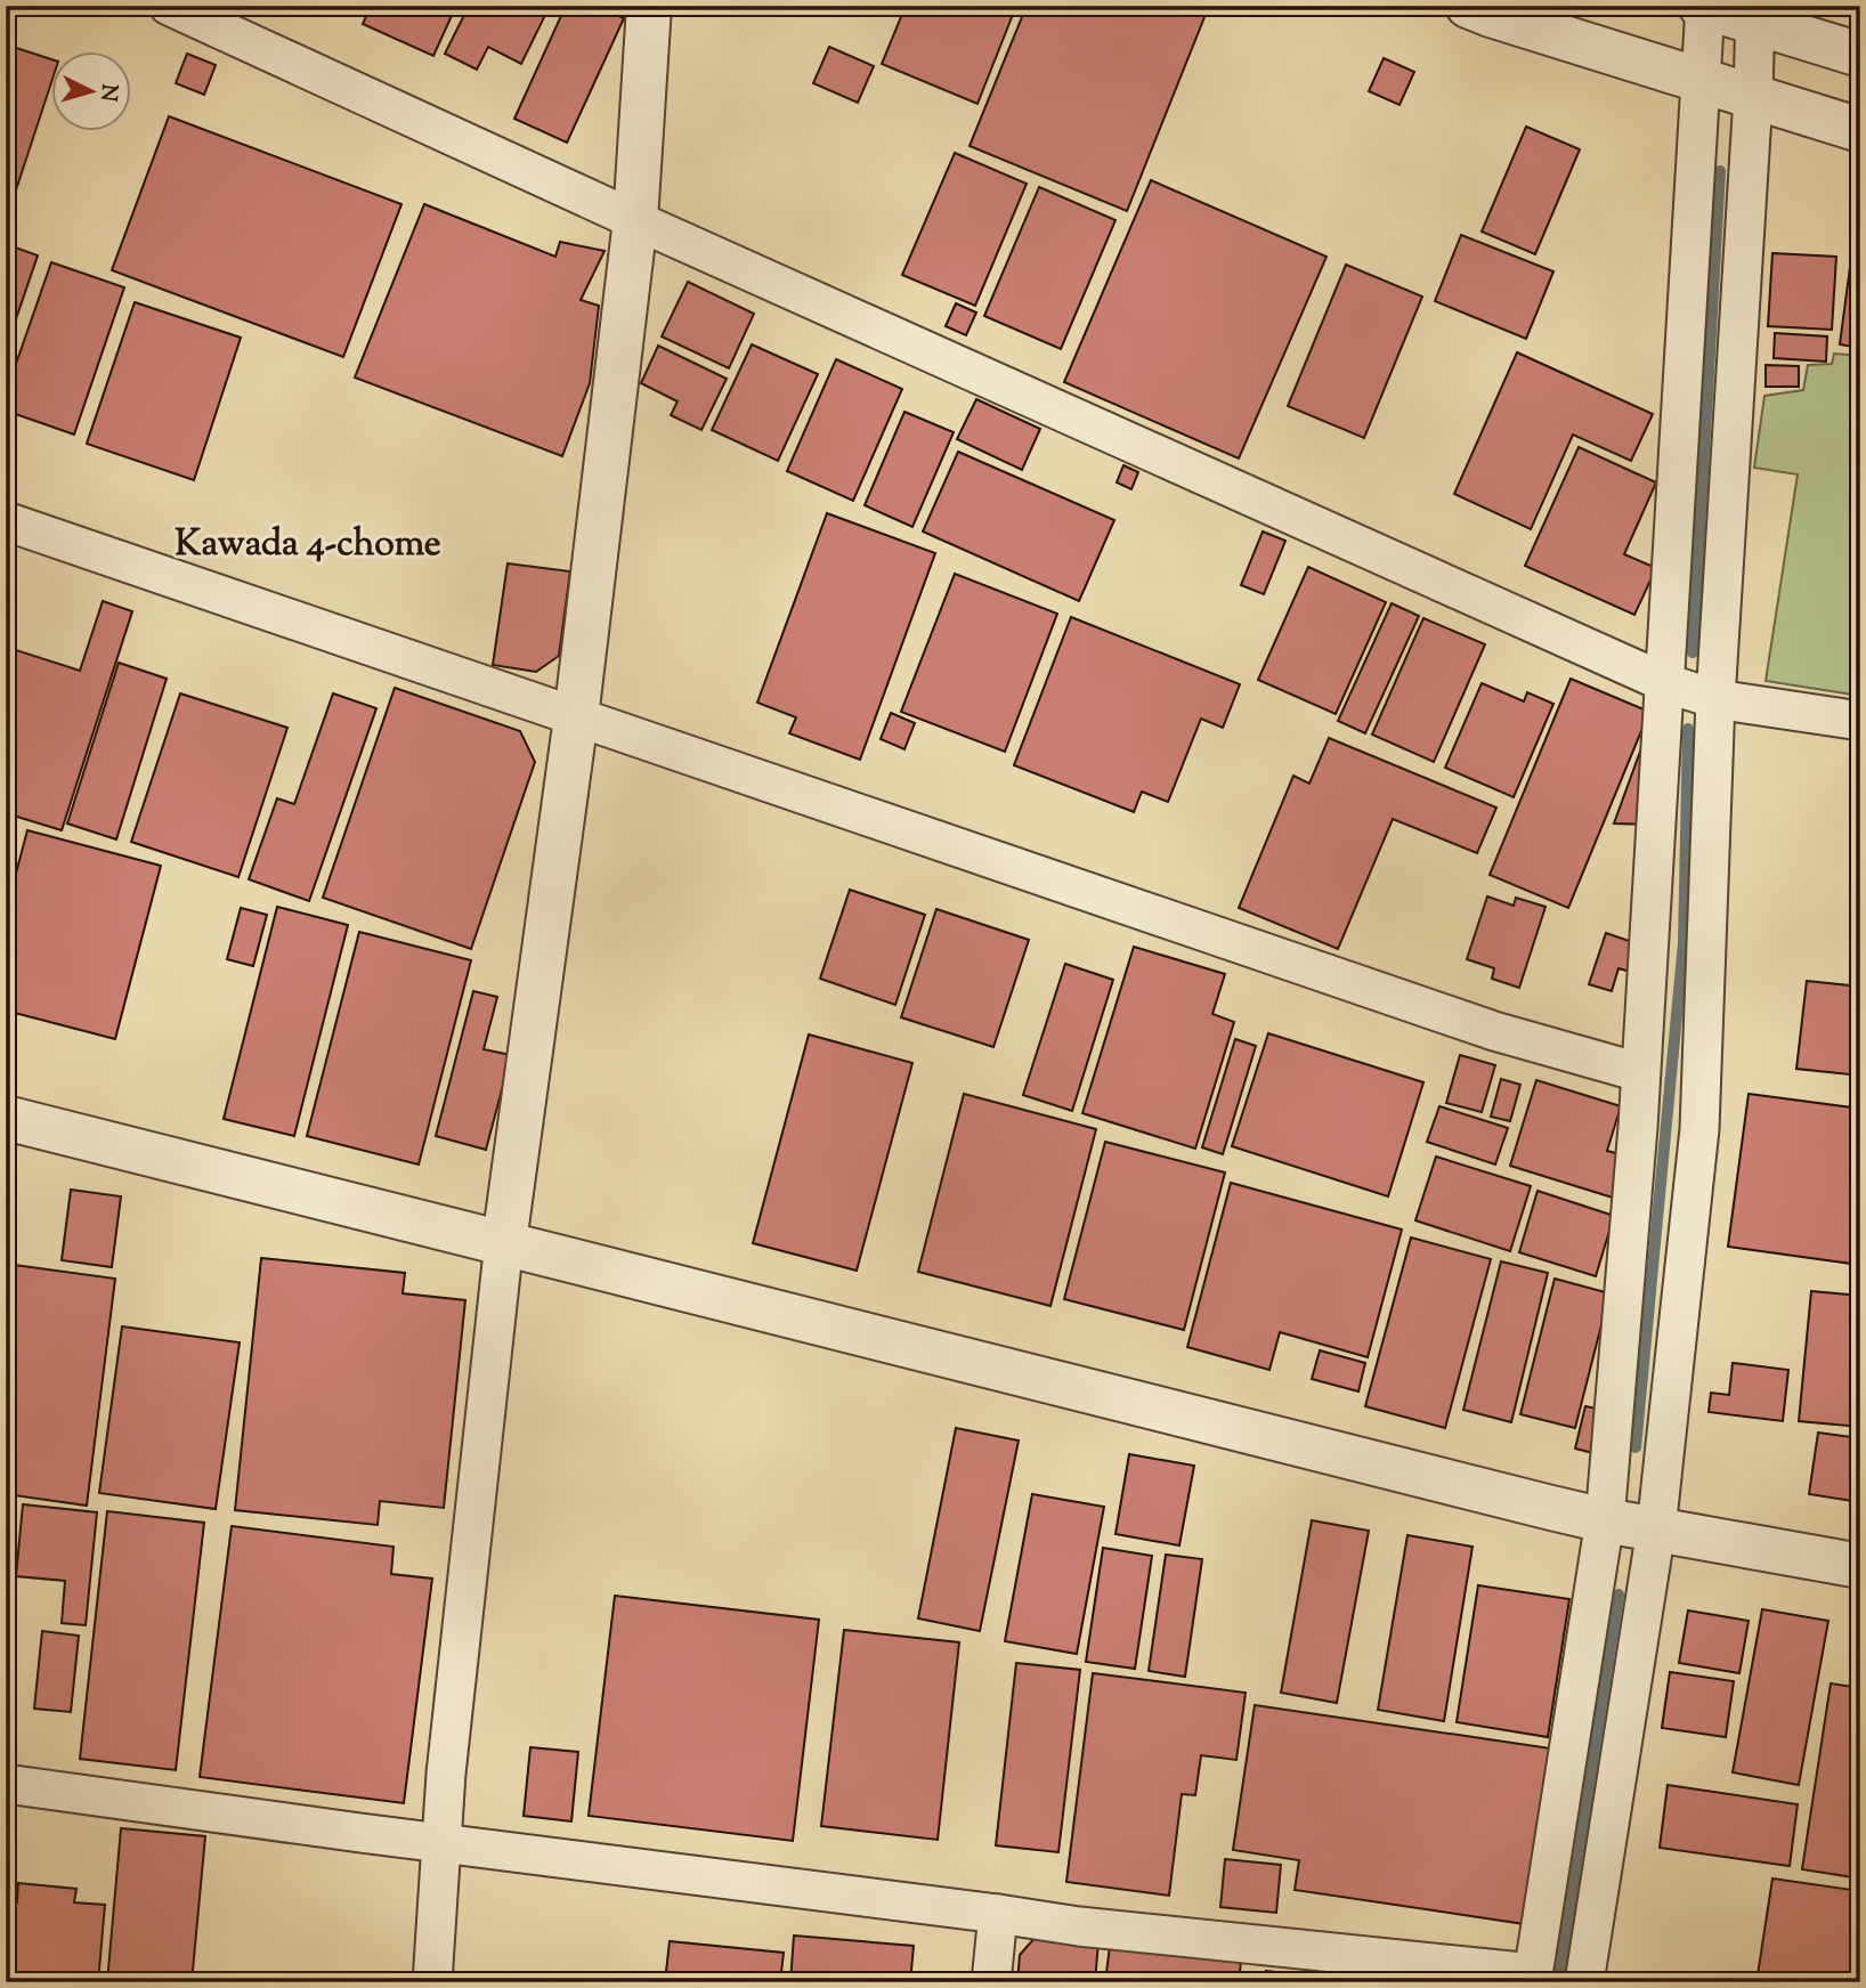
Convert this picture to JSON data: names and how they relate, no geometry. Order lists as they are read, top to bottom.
{
  "districts": ["Kawada 4-chome"],
  "north": "right"
}
